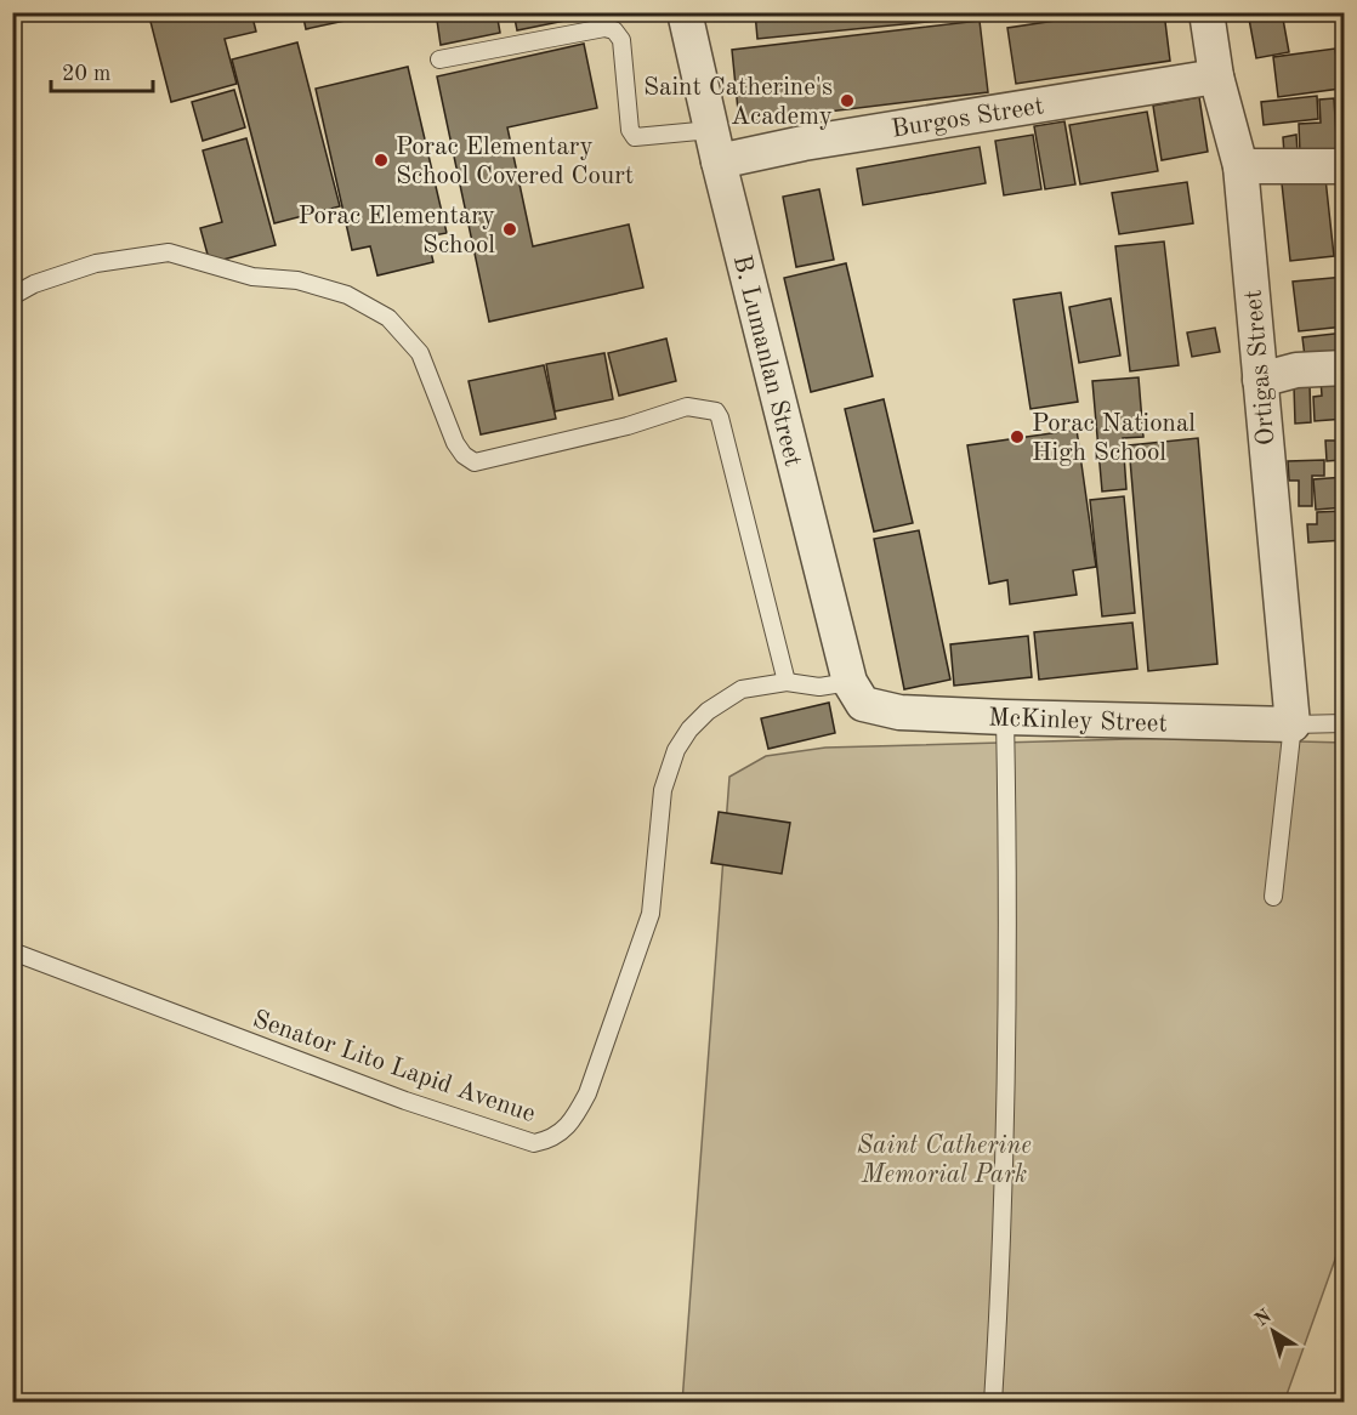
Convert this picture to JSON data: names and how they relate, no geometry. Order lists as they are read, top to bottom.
{
  "streets": {
    "street": [
      "Burgos Street",
      "B. Lumanlan Street",
      "Ortigas Street",
      "McKinley Street"
    ],
    "lane": ["Senator Lito Lapid Avenue"]
  },
  "crossings": [
    ["Burgos Street", "B. Lumanlan Street"],
    ["Burgos Street", "Ortigas Street"],
    ["B. Lumanlan Street", "McKinley Street"],
    ["B. Lumanlan Street", "Senator Lito Lapid Avenue"],
    ["Ortigas Street", "McKinley Street"],
    ["McKinley Street", "Senator Lito Lapid Avenue"]
  ],
  "parks": ["Saint Catherine Memorial Park"],
  "places": [
    "Saint Catherine's Academy",
    "Porac Elementary School Covered Court",
    "Porac Elementary School",
    "Porac National High School"
  ],
  "scale_bar": "20 m",
  "north": "top left"
}
